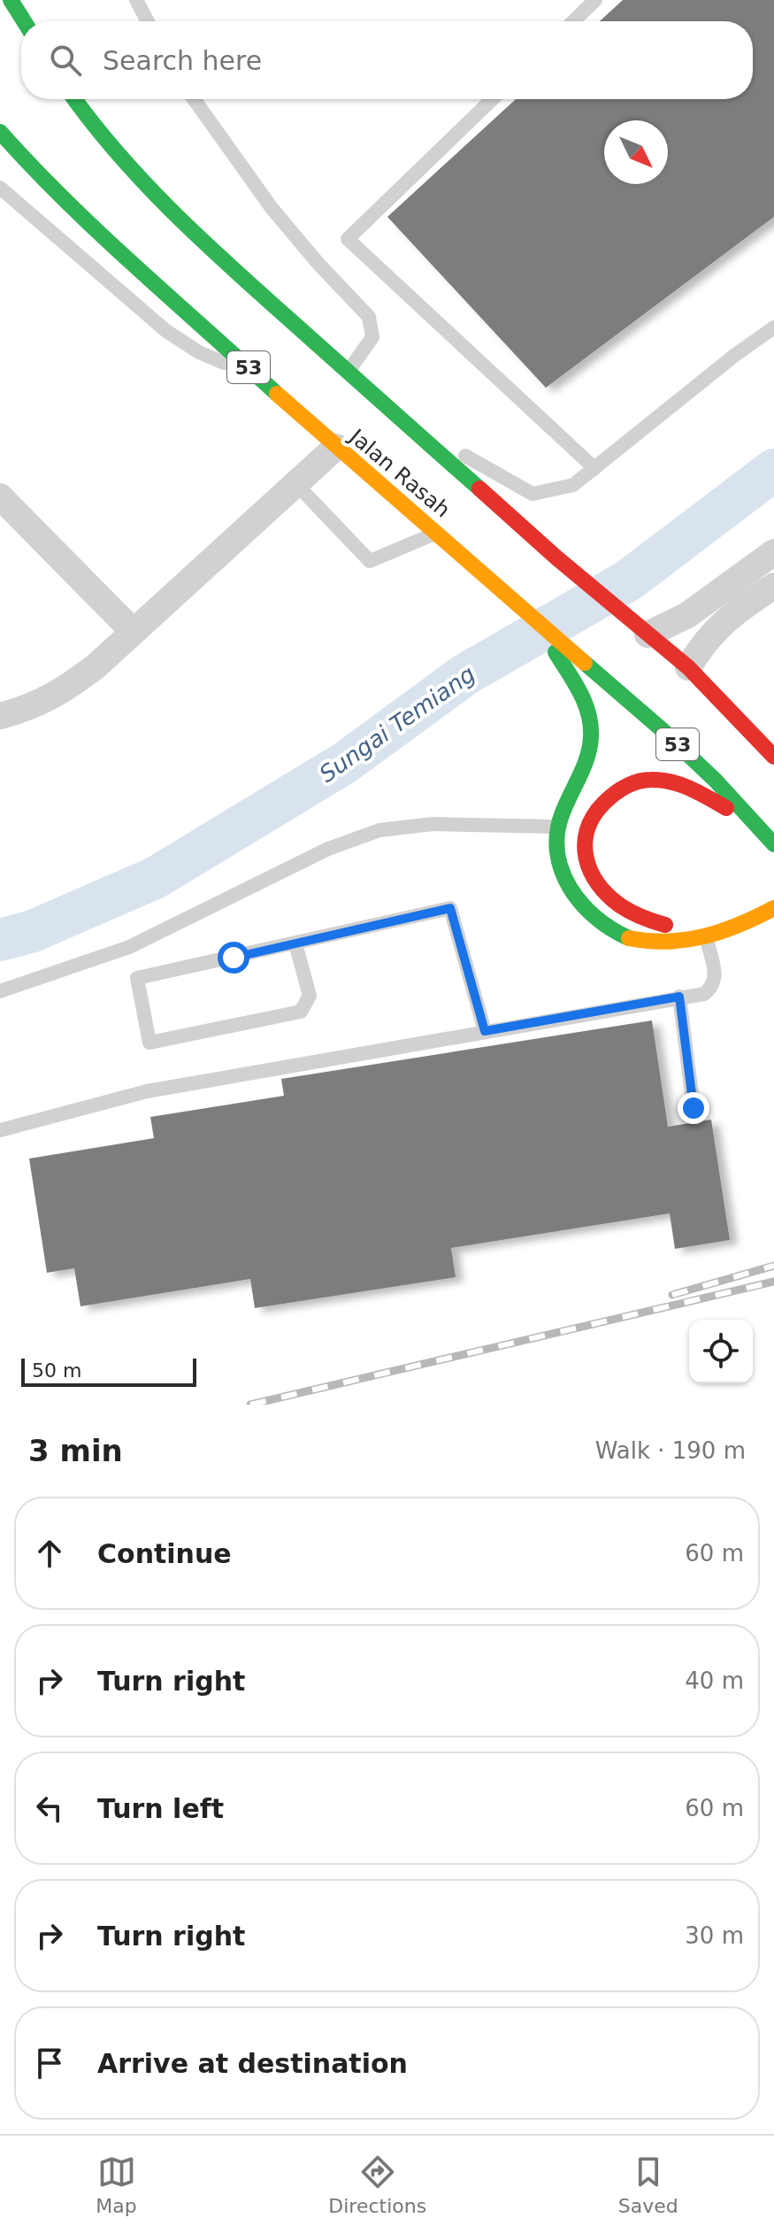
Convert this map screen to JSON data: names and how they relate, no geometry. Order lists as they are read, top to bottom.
{
  "streets": {
    "highway": ["53", "Jalan Rasah"]
  },
  "water": ["Sungai Temiang"],
  "scale_bar": "50 m",
  "north": "bottom right",
  "page": {
    "search": "Search here",
    "scale": "50 m",
    "heading": ["3 min", "Walk · 190 m"],
    "list": [
      ["Continue", "60 m"],
      ["Turn right", "40 m"],
      ["Turn left", "60 m"],
      ["Turn right", "30 m"],
      "Arrive at destination"
    ],
    "nav": ["Map", "Directions", "Saved"]
  }
}
